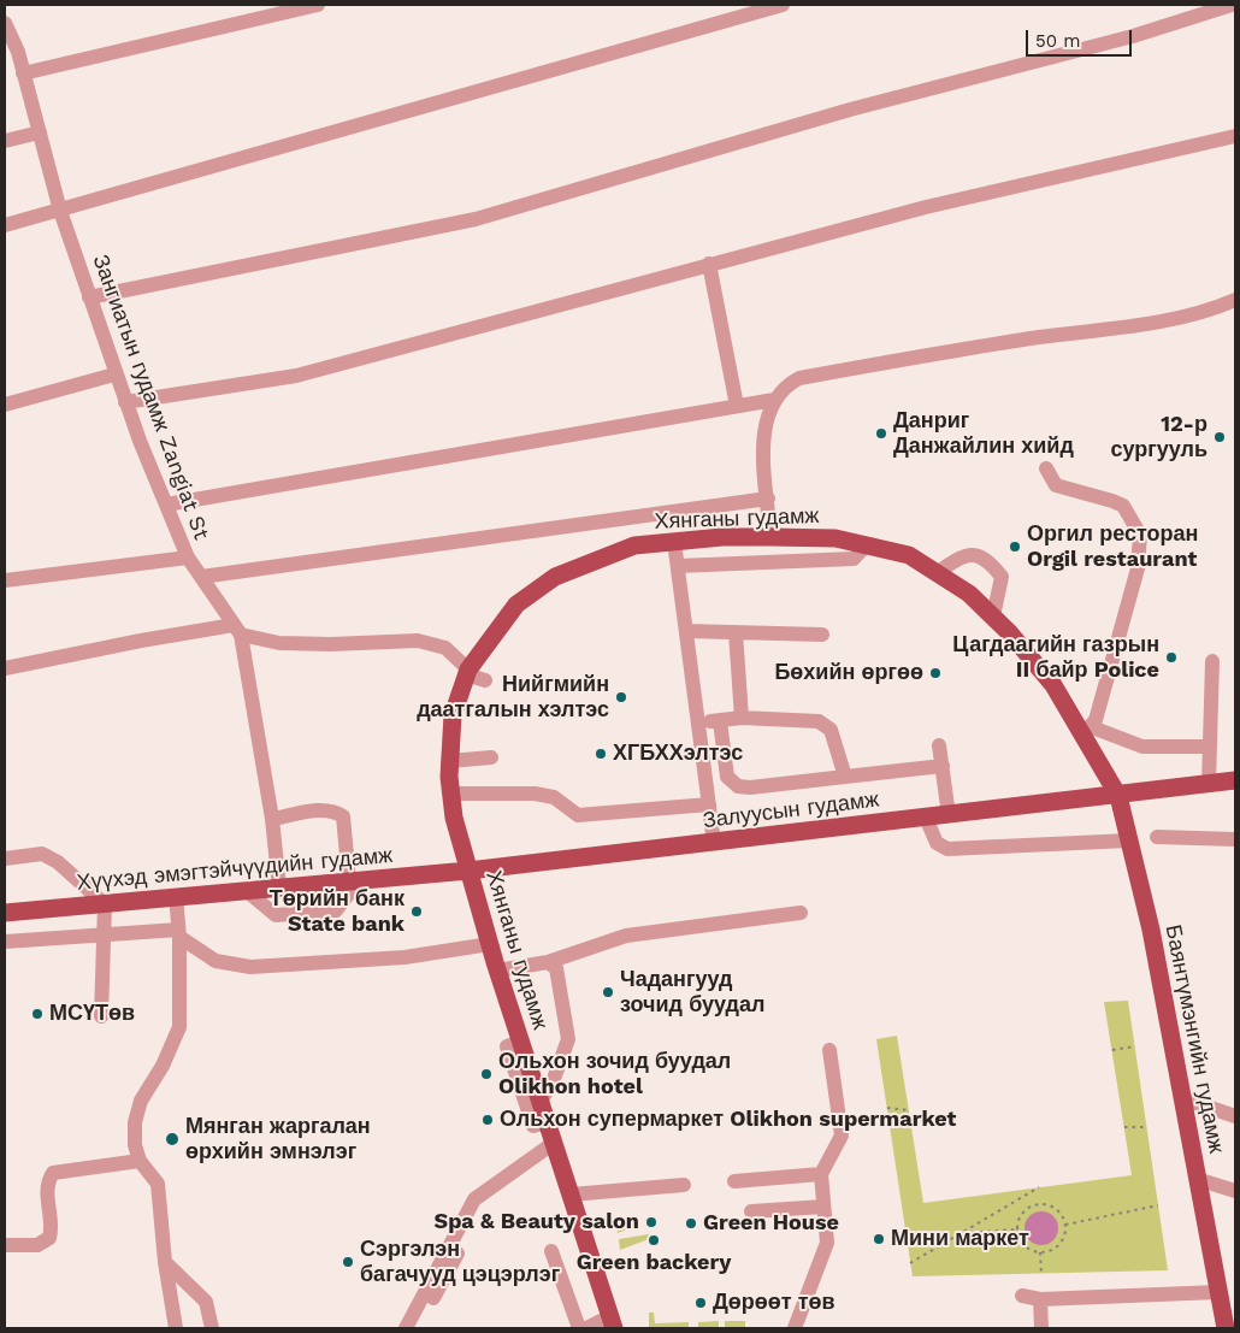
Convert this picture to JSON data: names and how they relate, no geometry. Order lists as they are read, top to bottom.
{
  "streets": {
    "main road": [
      "Хянганы гудамж",
      "Залуусын гудамж",
      "Хүүхэд эмэгтэйчүүдийн гудамж",
      "Баянтүмэнгийн гудамж"
    ],
    "street": ["Зангиатын гудамж Zangiat St"]
  },
  "crossings": [
    ["Зангиатын гудамж Zangiat St", "Хүүхэд эмэгтэйчүүдийн гудамж"],
    ["Хянганы гудамж", "Залуусын гудамж"],
    ["Хянганы гудамж", "Хүүхэд эмэгтэйчүүдийн гудамж"],
    ["Хянганы гудамж", "Баянтүмэнгийн гудамж"],
    ["Залуусын гудамж", "Хүүхэд эмэгтэйчүүдийн гудамж"],
    ["Залуусын гудамж", "Баянтүмэнгийн гудамж"]
  ],
  "places": [
    "Данриг Данжайлин хийд",
    "12-р сургууль",
    "Оргил ресторан Orgil restaurant",
    "Цагдаагийн газрын II байр Police",
    "Бөхийн өргөө",
    "Нийгмийн даатгалын хэлтэс",
    "ХГБХХэлтэс",
    "Төрийн банк State bank",
    "Чадангууд зочид буудал",
    "МСҮТөв",
    "Ольхон зочид буудал Olikhon hotel",
    "Ольхон супермаркет Olikhon supermarket",
    "Мянган жаргалан өрхийн эмнэлэг",
    "Spa & Beauty salon",
    "Green House",
    "Мини маркет",
    "Green backery",
    "Сэргэлэн багачууд цэцэрлэг",
    "Дөрөөт төв"
  ],
  "scale_bar": "50 m"
}
